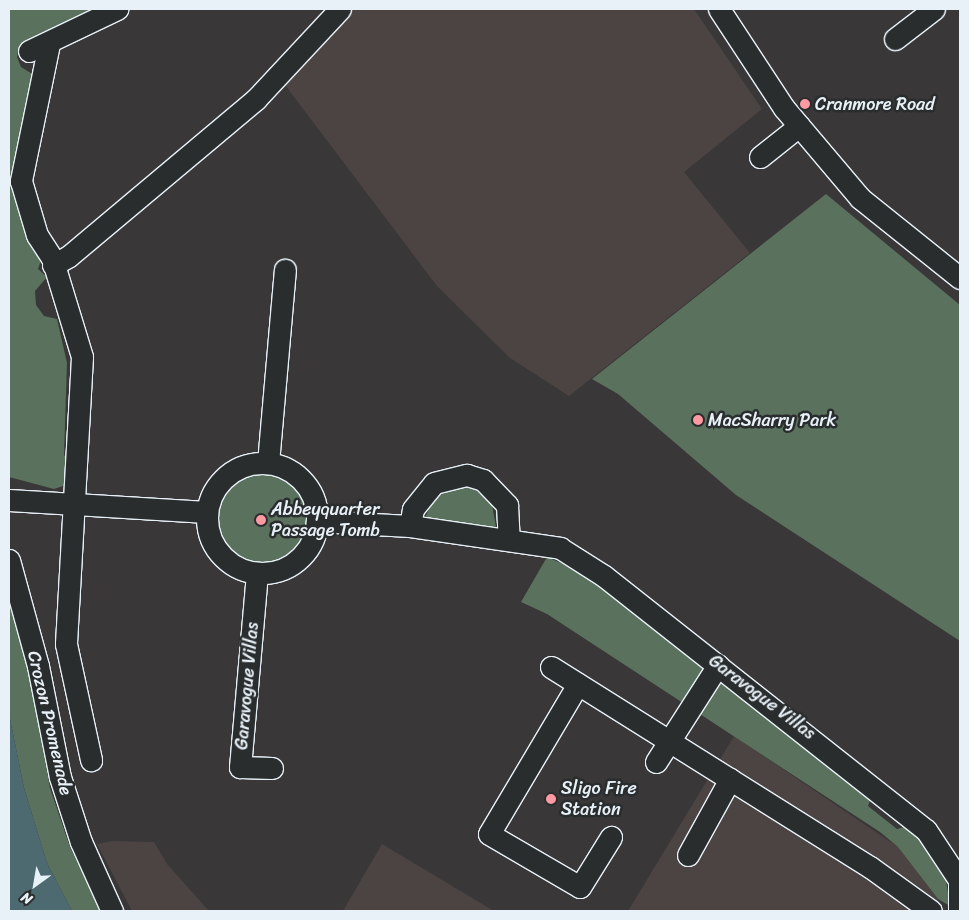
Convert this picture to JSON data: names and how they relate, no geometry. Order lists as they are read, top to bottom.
{
  "streets": {
    "street": ["Garavogue Villas", "Crozon Promenade"]
  },
  "places": [
    "Cranmore Road",
    "MacSharry Park",
    "Abbeyquarter Passage Tomb",
    "Sligo Fire Station"
  ],
  "north": "bottom left"
}
